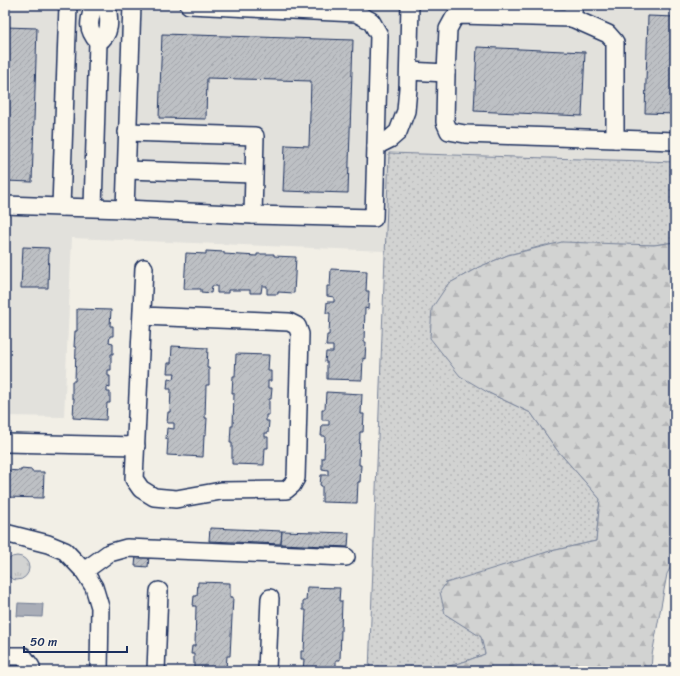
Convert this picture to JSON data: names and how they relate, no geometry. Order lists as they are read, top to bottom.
{
  "scale_bar": "50 m"
}
